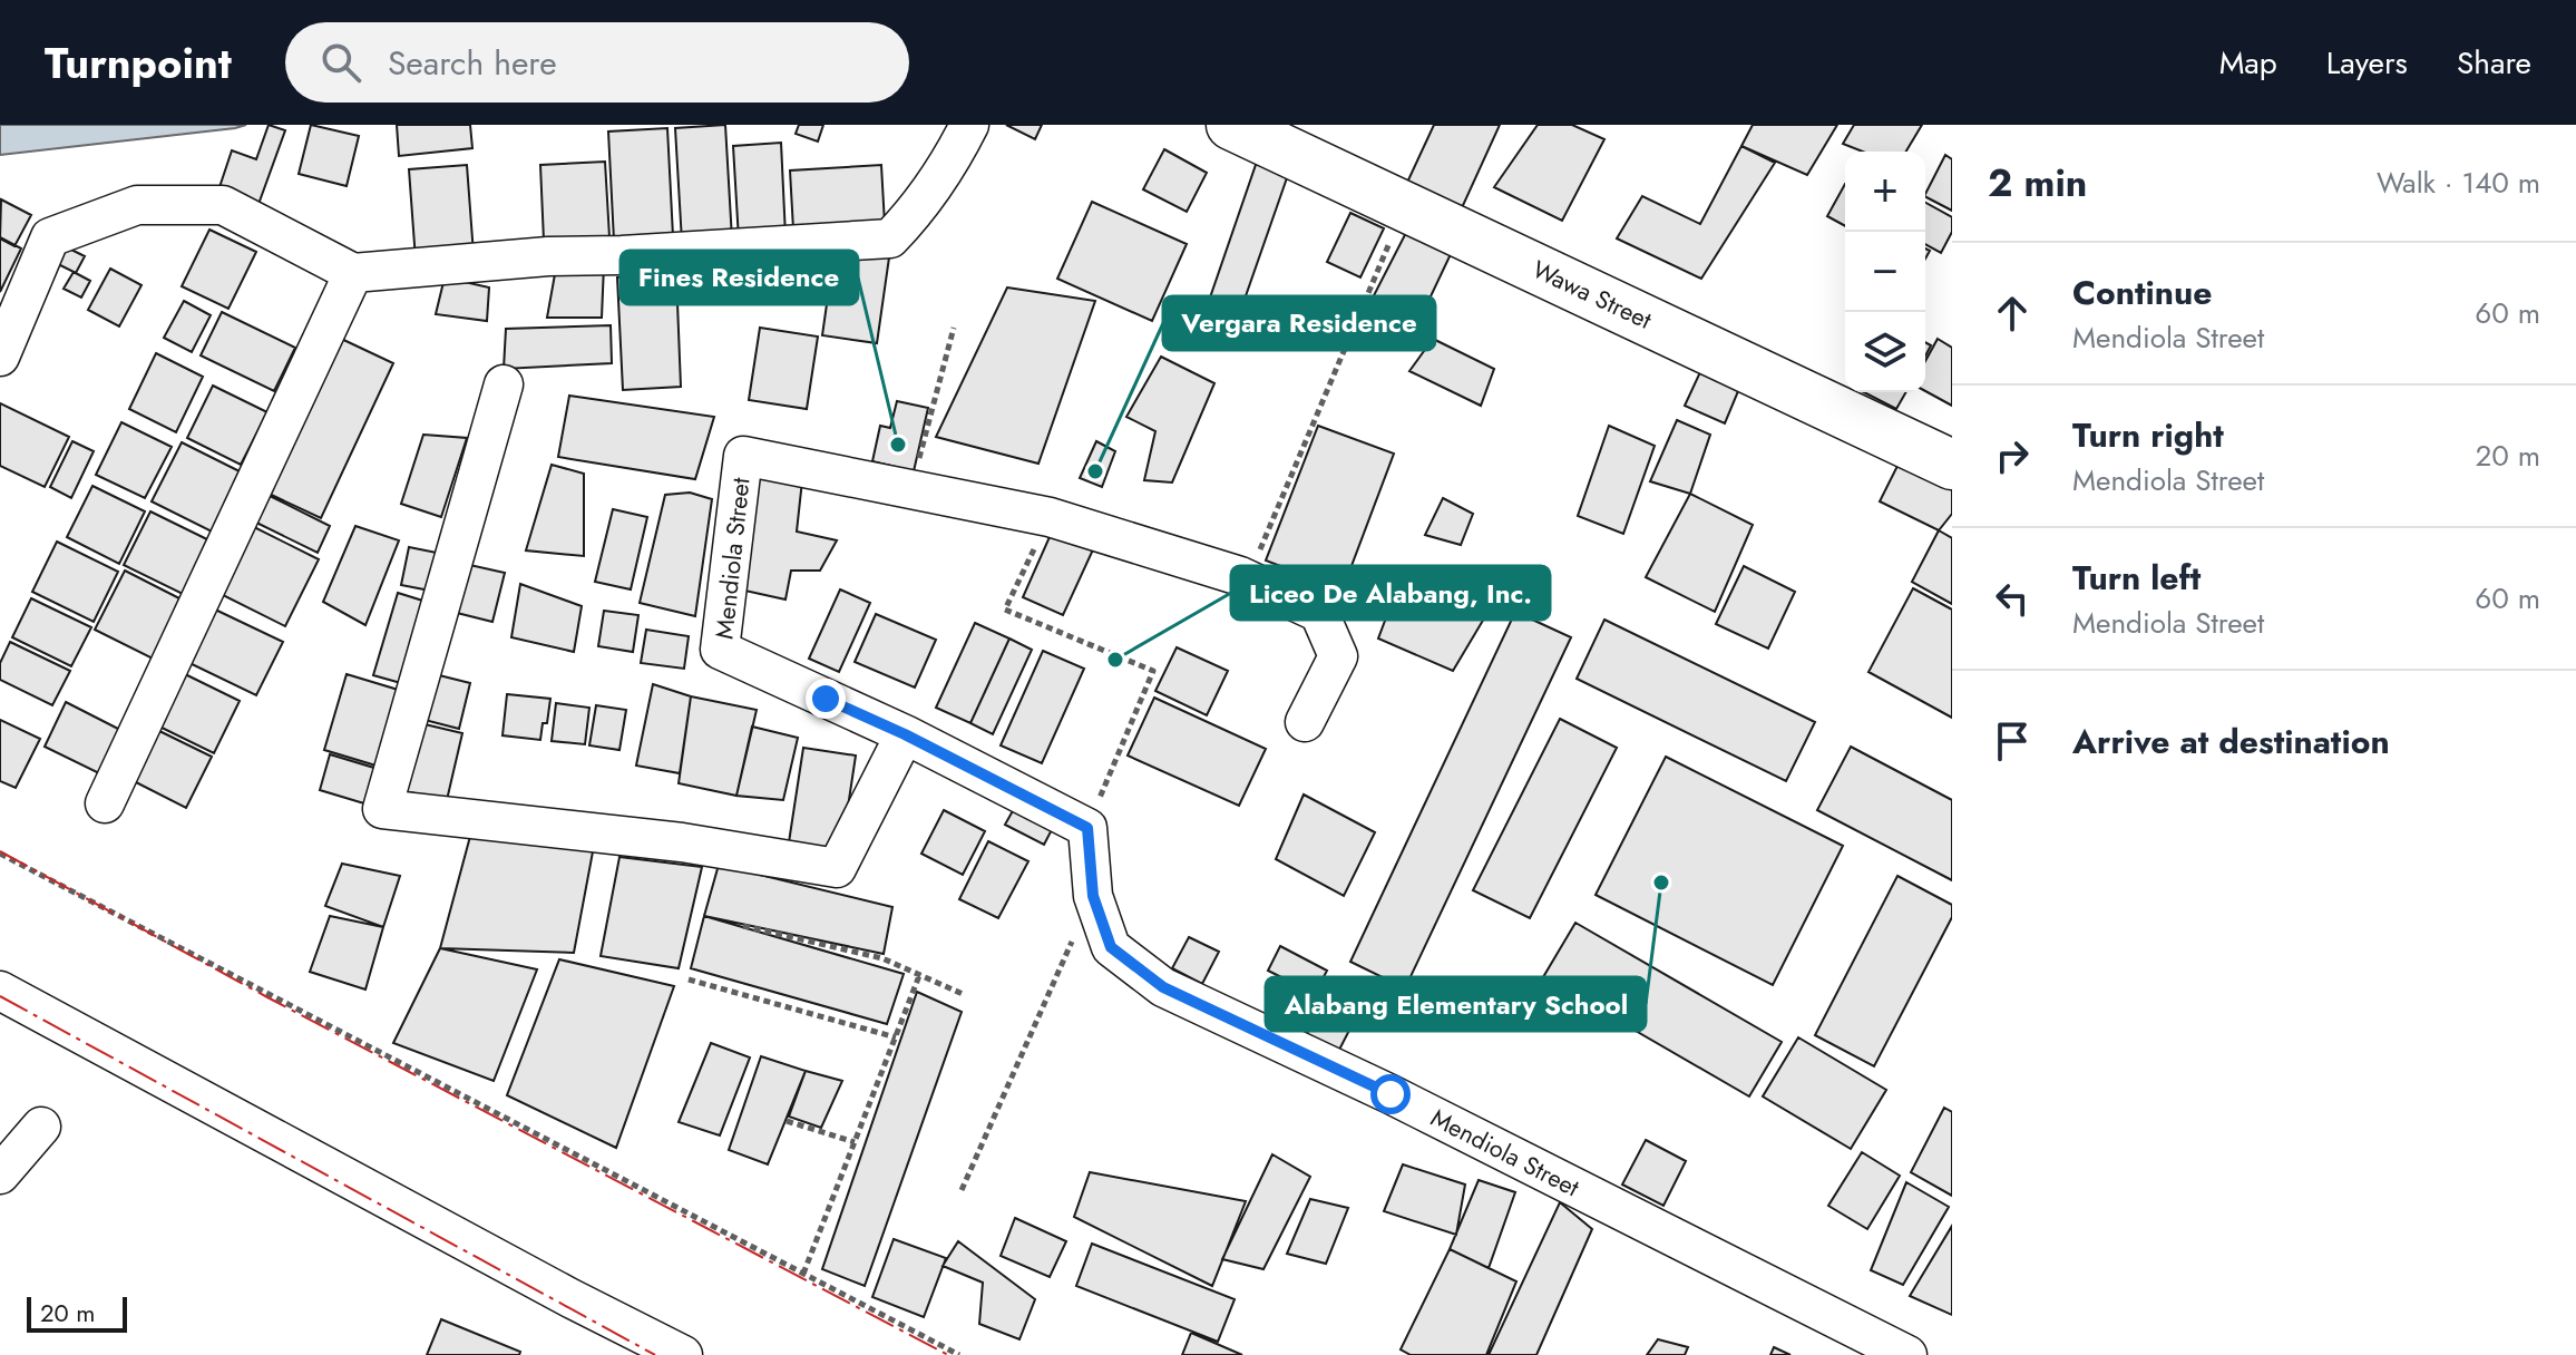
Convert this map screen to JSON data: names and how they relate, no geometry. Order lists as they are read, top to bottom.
{
  "streets": {
    "main road": ["Wawa Street"],
    "street": ["Mendiola Street"]
  },
  "places": [
    "Fines Residence",
    "Vergara Residence",
    "Liceo De Alabang, Inc.",
    "Alabang Elementary School"
  ],
  "scale_bar": "20 m",
  "page": {
    "header": "Turnpoint",
    "search": "Search here",
    "nav": ["Map", "Layers", "Share"],
    "heading": ["2 min", "Walk · 140 m"],
    "map_buttons": ["+", "−"],
    "list": [
      ["Continue", "Mendiola Street", "60 m"],
      ["Turn right", "Mendiola Street", "20 m"],
      ["Turn left", "Mendiola Street", "60 m"],
      "Arrive at destination"
    ],
    "scale": "20 m"
  }
}
